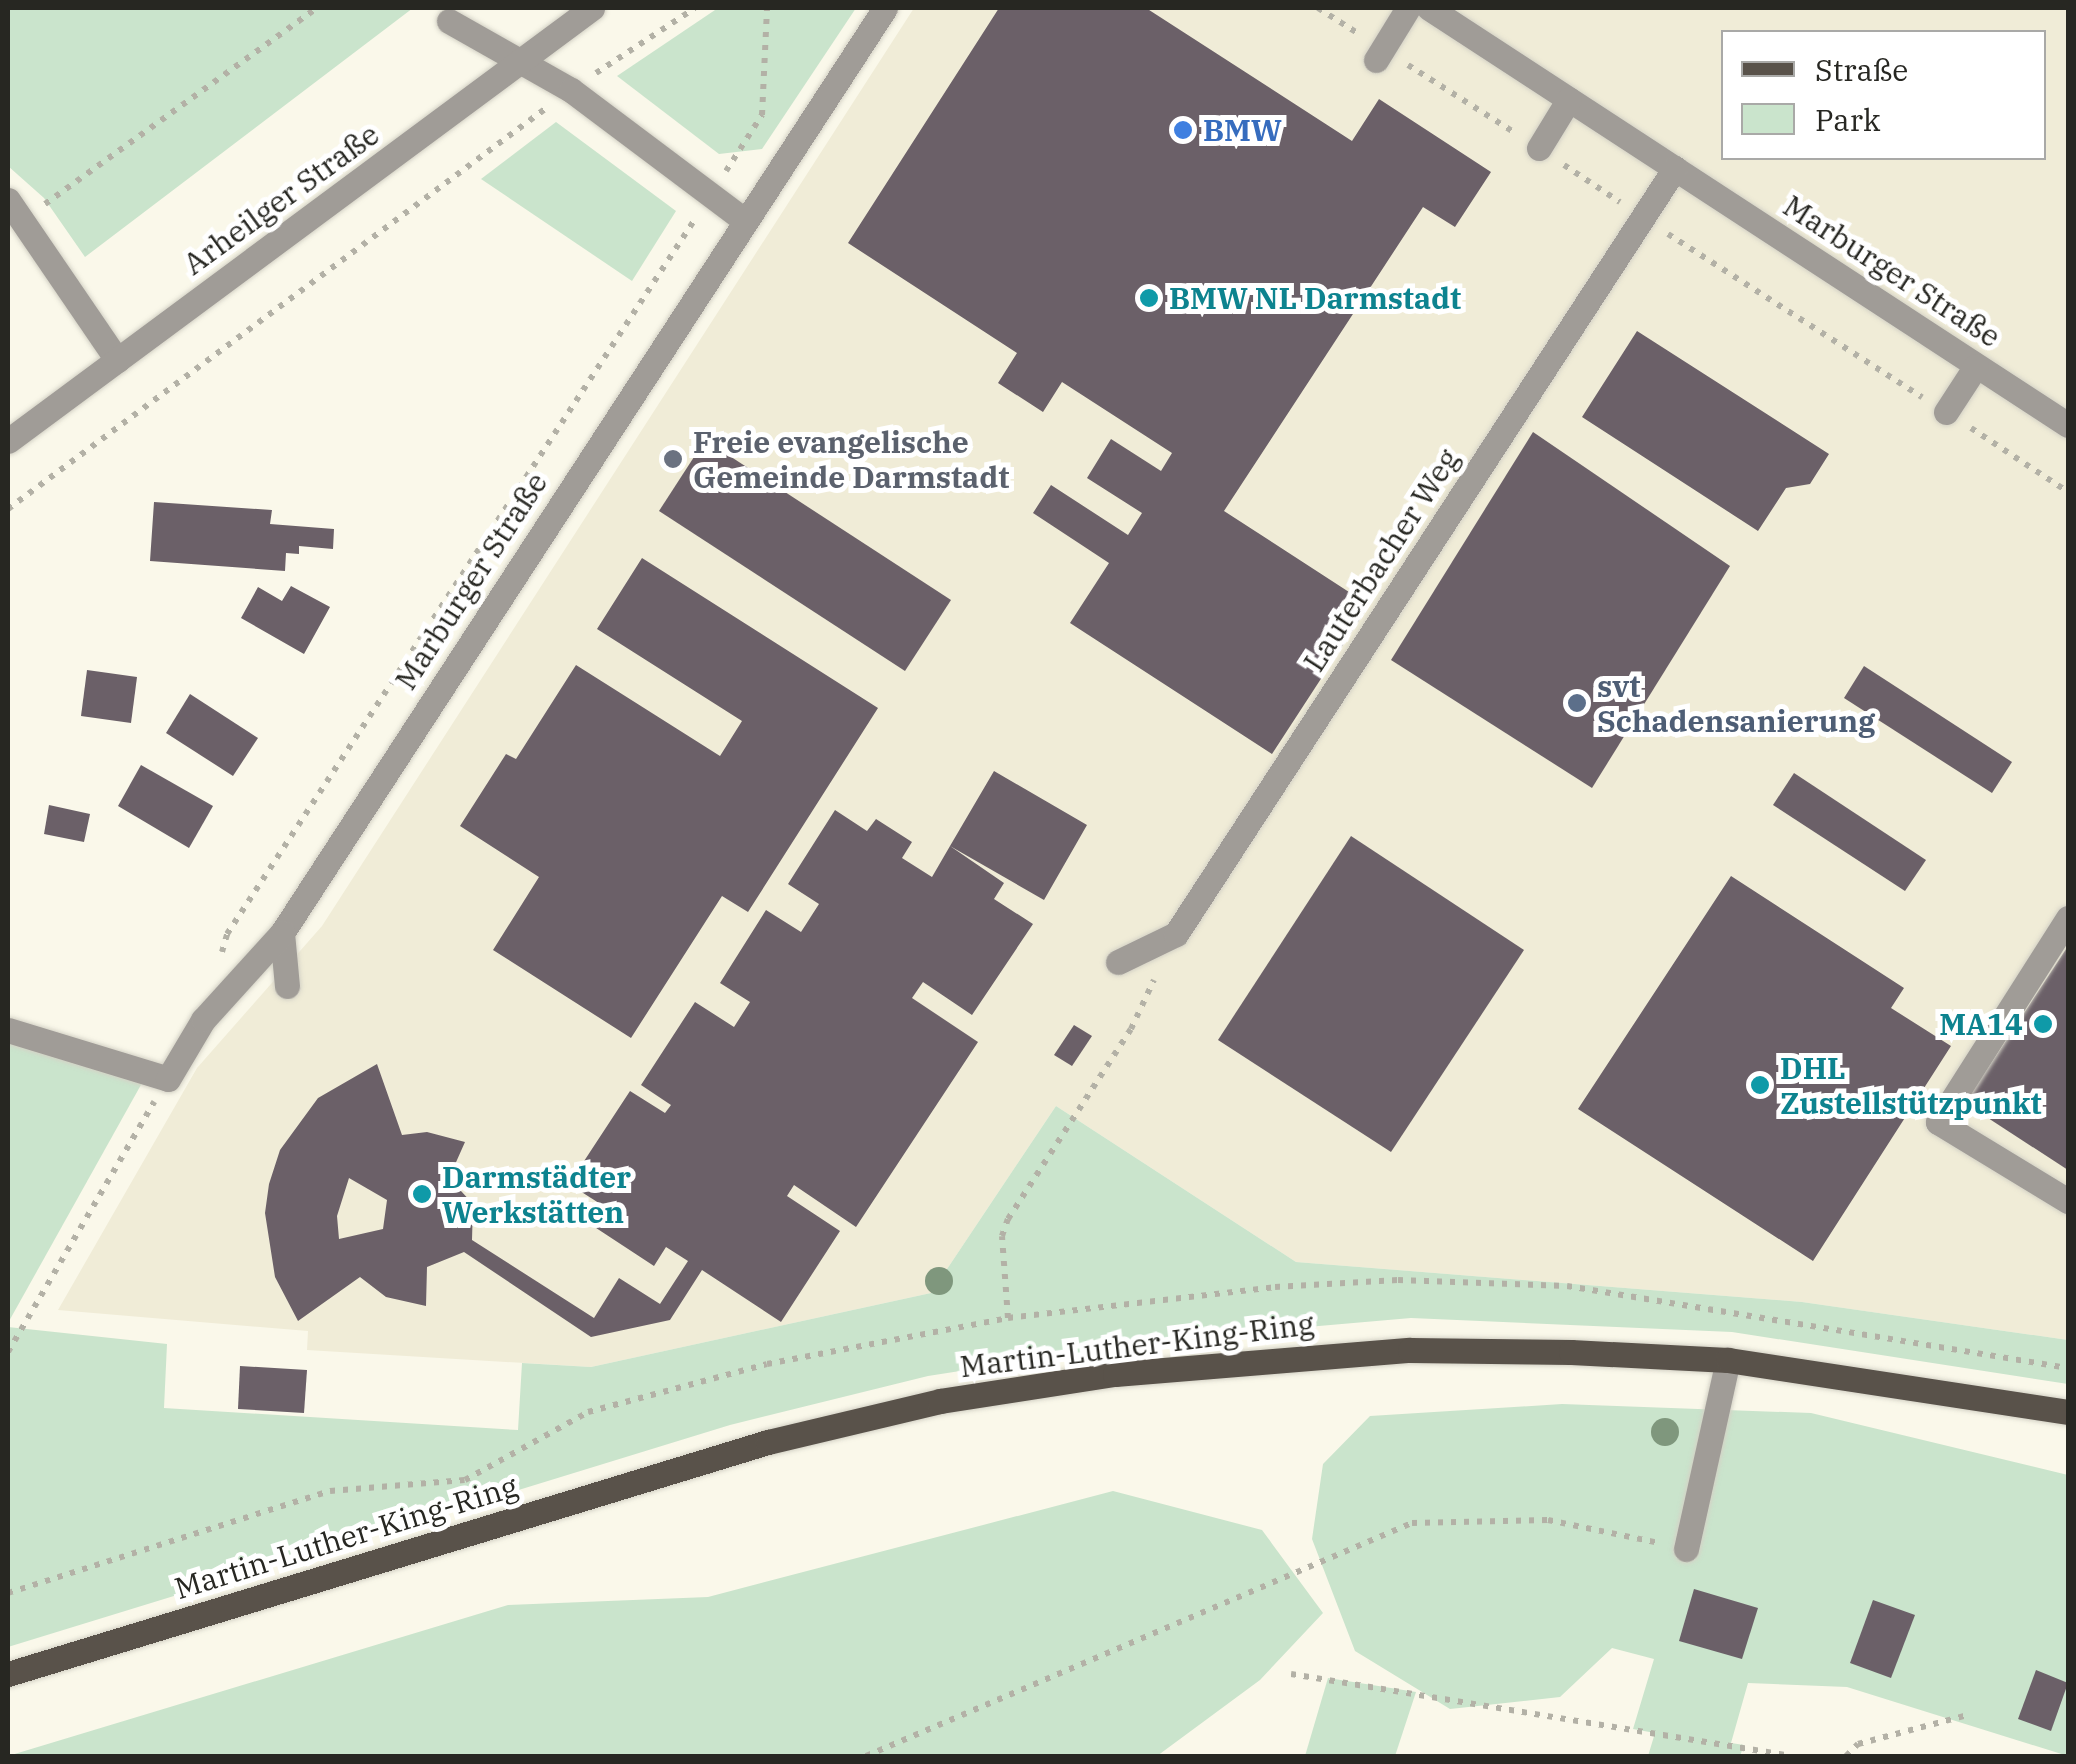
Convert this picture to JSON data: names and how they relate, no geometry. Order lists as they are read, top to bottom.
{
  "streets": {
    "main road": ["Martin-Luther-King-Ring"],
    "street": ["Arheilger Straße", "Marburger Straße", "Lauterbacher Weg"]
  },
  "crossings": [
    ["Marburger Straße", "Lauterbacher Weg"]
  ],
  "places": [
    "BMW",
    "BMW NL Darmstadt",
    "Freie evangelische Gemeinde Darmstadt",
    "svt Schadensanierung",
    "MA14",
    "DHL Zustellstützpunkt",
    "Darmstädter Werkstätten"
  ],
  "legend": ["Straße", "Park"]
}
